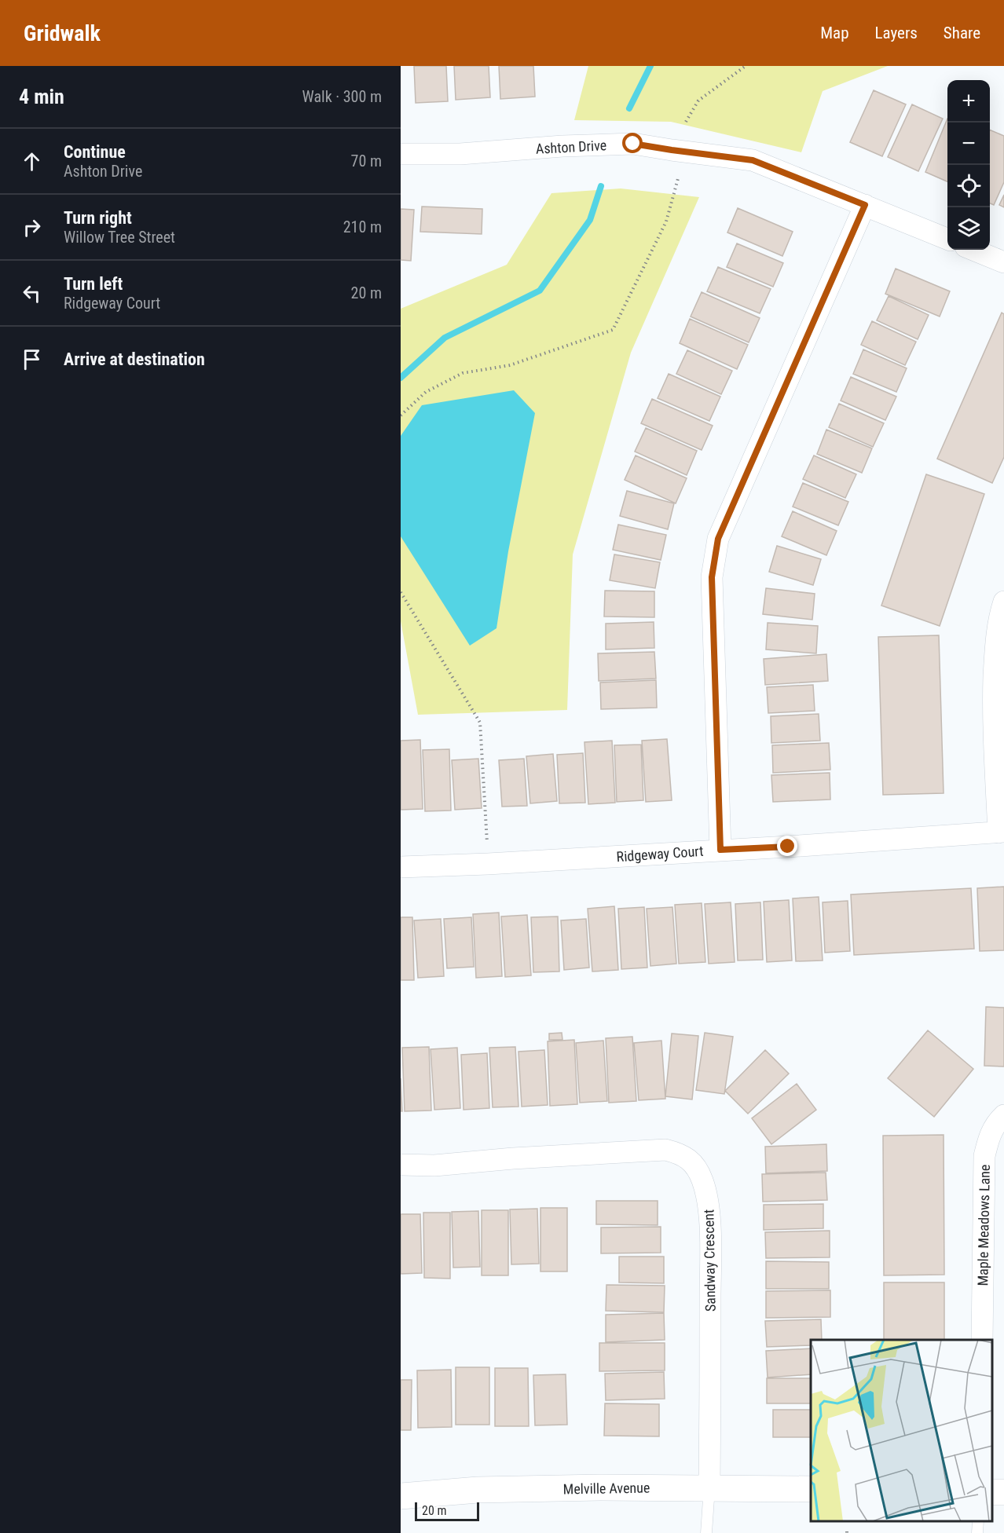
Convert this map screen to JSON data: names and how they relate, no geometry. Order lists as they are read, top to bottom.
{
  "streets": {
    "street": [
      "Ashton Drive",
      "Ridgeway Court",
      "Maple Meadows Lane",
      "Sandway Crescent",
      "Melville Avenue"
    ]
  },
  "crossings": [
    ["Sandway Crescent", "Melville Avenue"]
  ],
  "scale_bar": "20 m",
  "page": {
    "header": "Gridwalk",
    "nav": ["Map", "Layers", "Share"],
    "heading": ["4 min", "Walk · 300 m"],
    "map_buttons": ["+", "−"],
    "list": [
      ["Continue", "Ashton Drive", "70 m"],
      ["Turn right", "Willow Tree Street", "210 m"],
      ["Turn left", "Ridgeway Court", "20 m"],
      "Arrive at destination"
    ],
    "scale": "20 m"
  }
}
